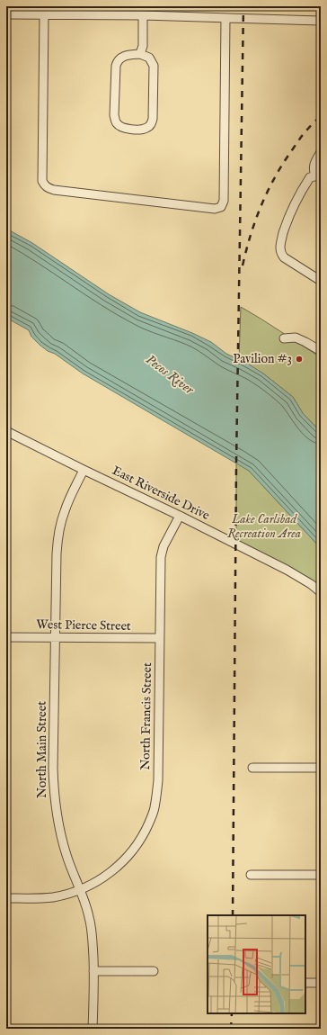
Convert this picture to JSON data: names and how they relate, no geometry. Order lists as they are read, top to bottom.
{
  "streets": {
    "street": [
      "East Riverside Drive",
      "West Pierce Street",
      "North Francis Street",
      "North Main Street"
    ]
  },
  "crossings": [
    ["East Riverside Drive", "North Francis Street"],
    ["East Riverside Drive", "North Main Street"],
    ["West Pierce Street", "North Francis Street"],
    ["West Pierce Street", "North Main Street"],
    ["North Francis Street", "North Main Street"]
  ],
  "water": ["Pecos River"],
  "parks": ["Lake Carlsbad Recreation Area"],
  "places": ["Pavilion #3"]
}
